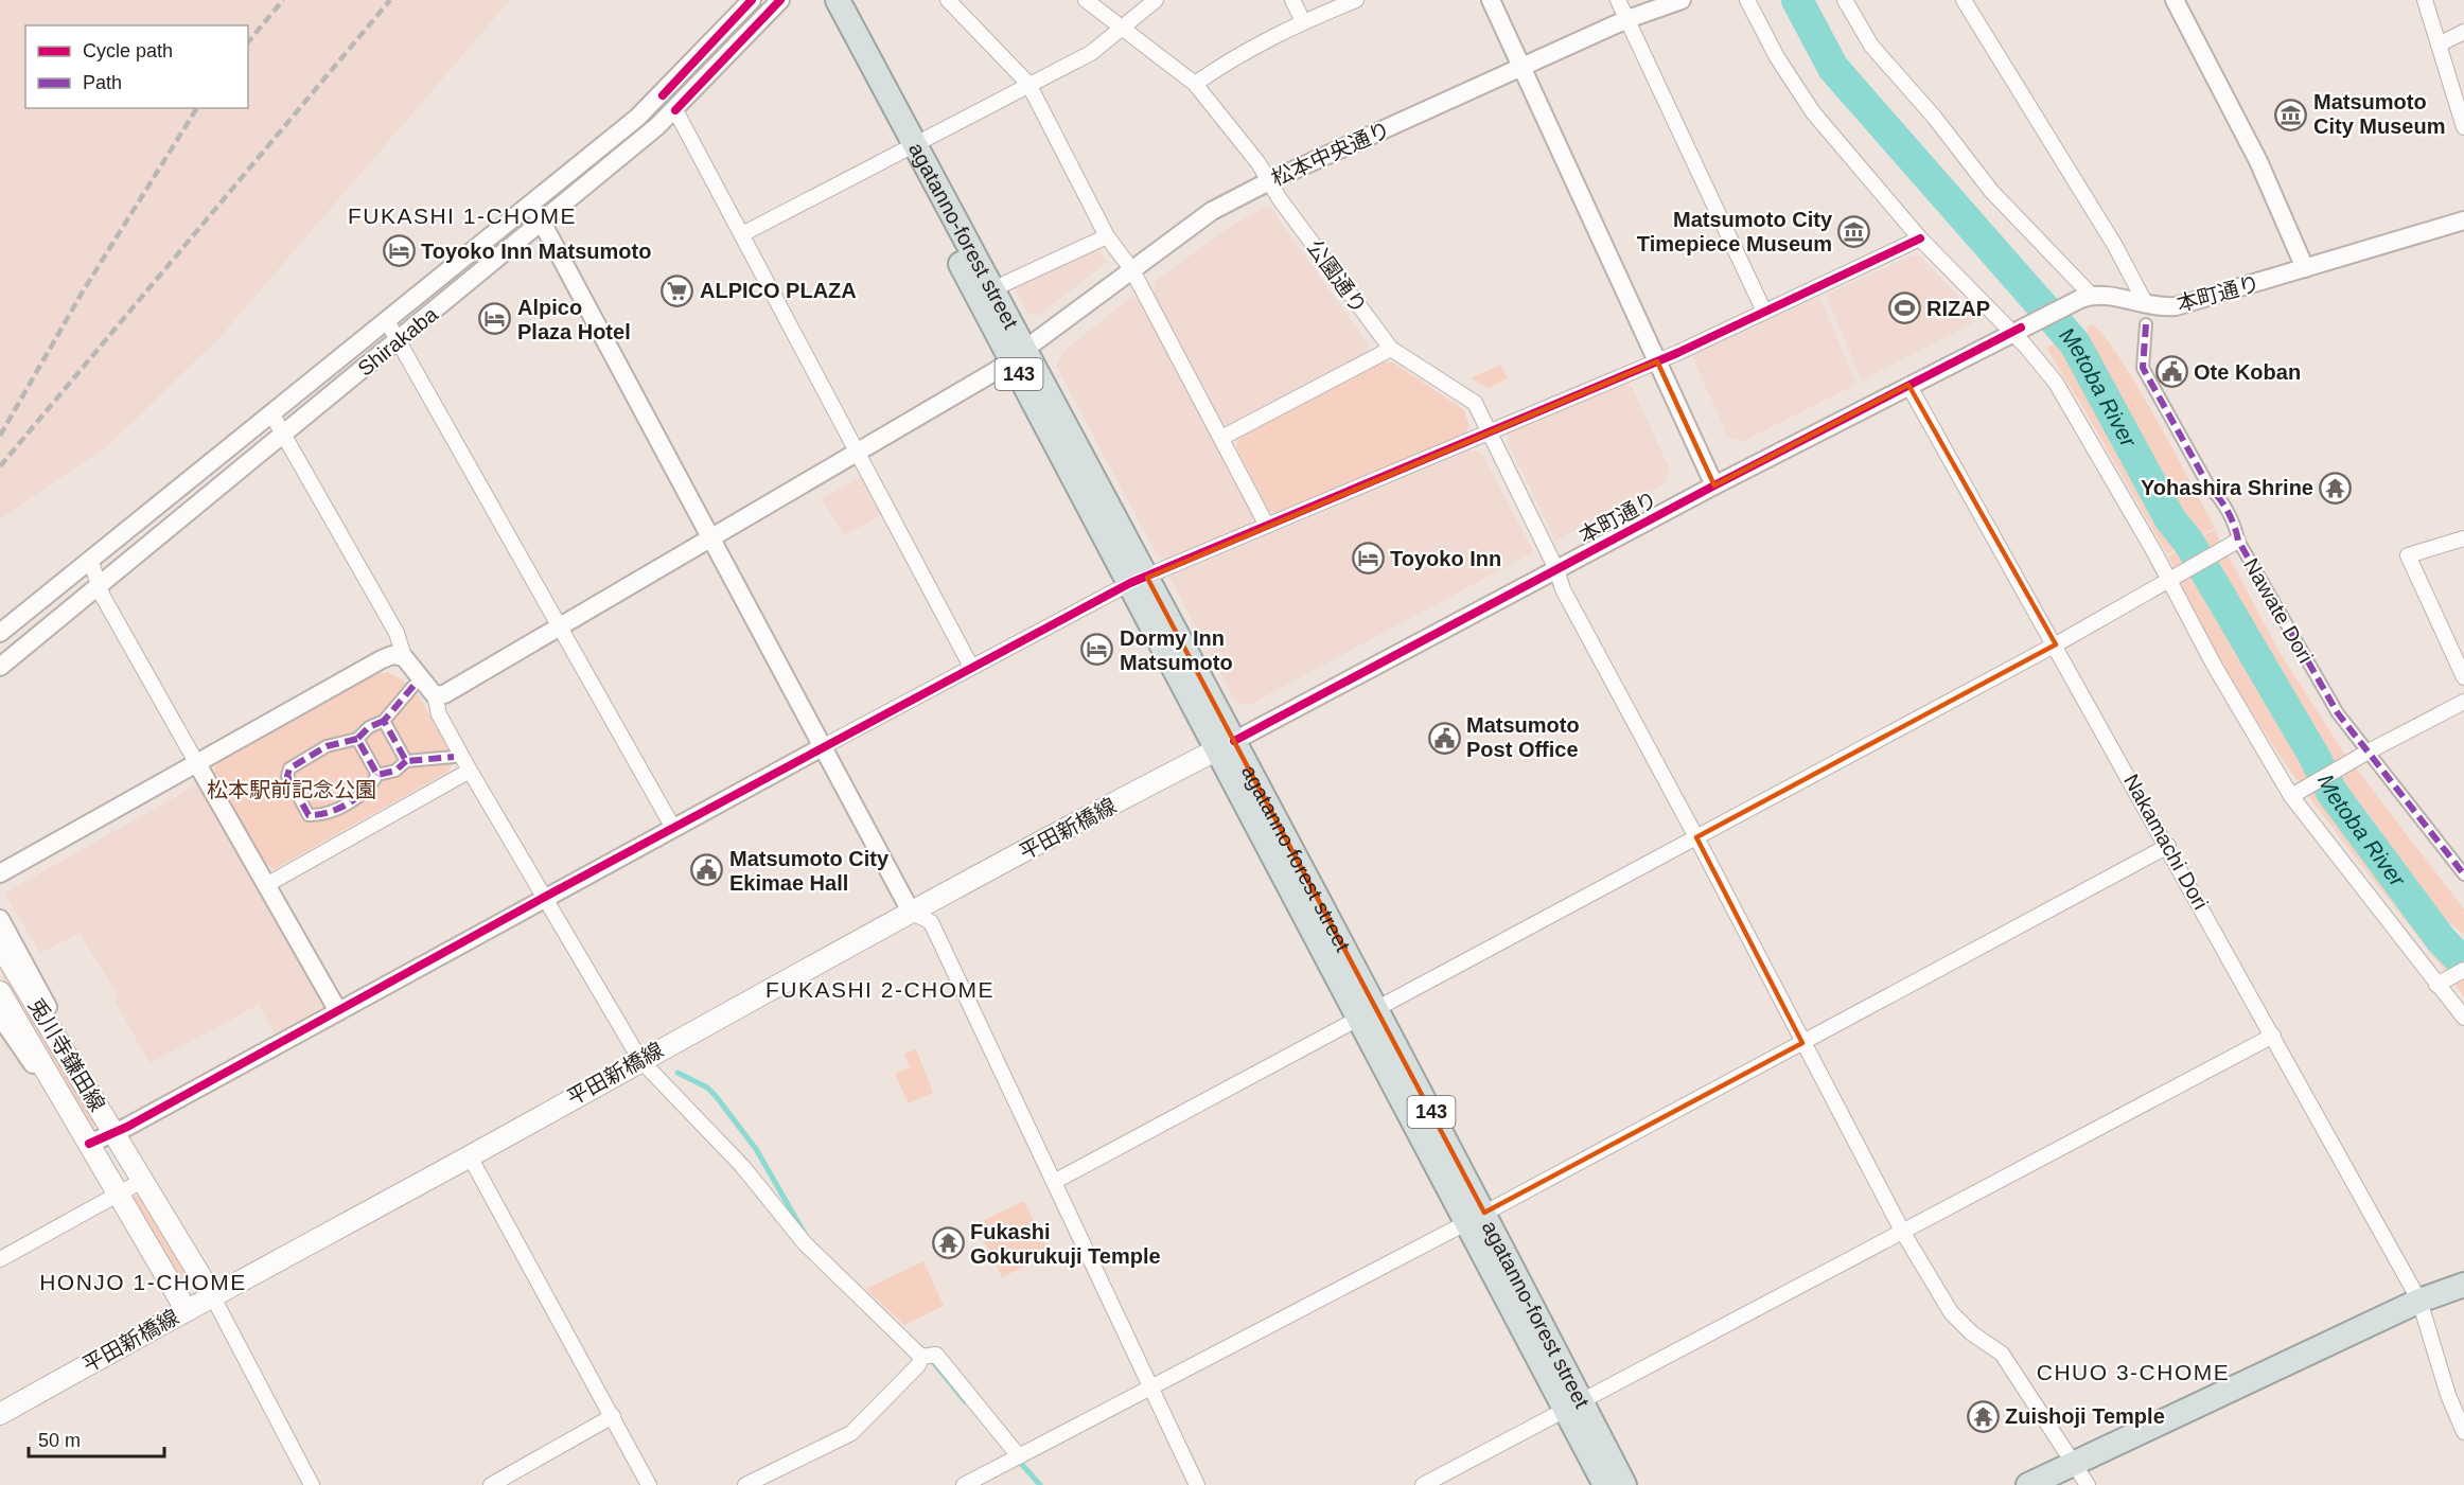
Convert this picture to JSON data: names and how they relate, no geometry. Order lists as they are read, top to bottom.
{
  "streets": {
    "highway": ["agatanno-forest street", "143"],
    "main road": ["平田新橋線", "兎川寺鎌田線"],
    "street": [
      "松本中央通り",
      "公園通り",
      "本町通り",
      "Shirakaba",
      "Nawate Dori",
      "Nakamachi Dori"
    ]
  },
  "crossings": [
    ["松本中央通り", "agatanno-forest street"],
    ["松本中央通り", "公園通り"],
    ["agatanno-forest street", "本町通り"],
    ["agatanno-forest street", "平田新橋線"],
    ["公園通り", "本町通り"],
    ["本町通り", "平田新橋線"],
    ["本町通り", "Nakamachi Dori"],
    ["平田新橋線", "兎川寺鎌田線"]
  ],
  "districts": [
    "FUKASHI 1-CHOME",
    "FUKASHI 2-CHOME",
    "HONJO 1-CHOME",
    "CHUO 3-CHOME"
  ],
  "water": ["Metoba River"],
  "parks": ["松本駅前記念公園"],
  "places": {
    "museum": ["Matsumoto City Museum", "Matsumoto City Timepiece Museum"],
    "hotel": [
      "Toyoko Inn Matsumoto",
      "Alpico Plaza Hotel",
      "Toyoko Inn",
      "Dormy Inn Matsumoto"
    ],
    "supermarket": ["ALPICO PLAZA"],
    "sports": ["RIZAP"],
    "public building": ["Ote Koban", "Matsumoto Post Office", "Matsumoto City Ekimae Hall"],
    "temple": ["Yohashira Shrine", "Fukashi Gokurukuji Temple", "Zuishoji Temple"]
  },
  "legend": ["Cycle path", "Path"],
  "scale_bar": "50 m"
}
